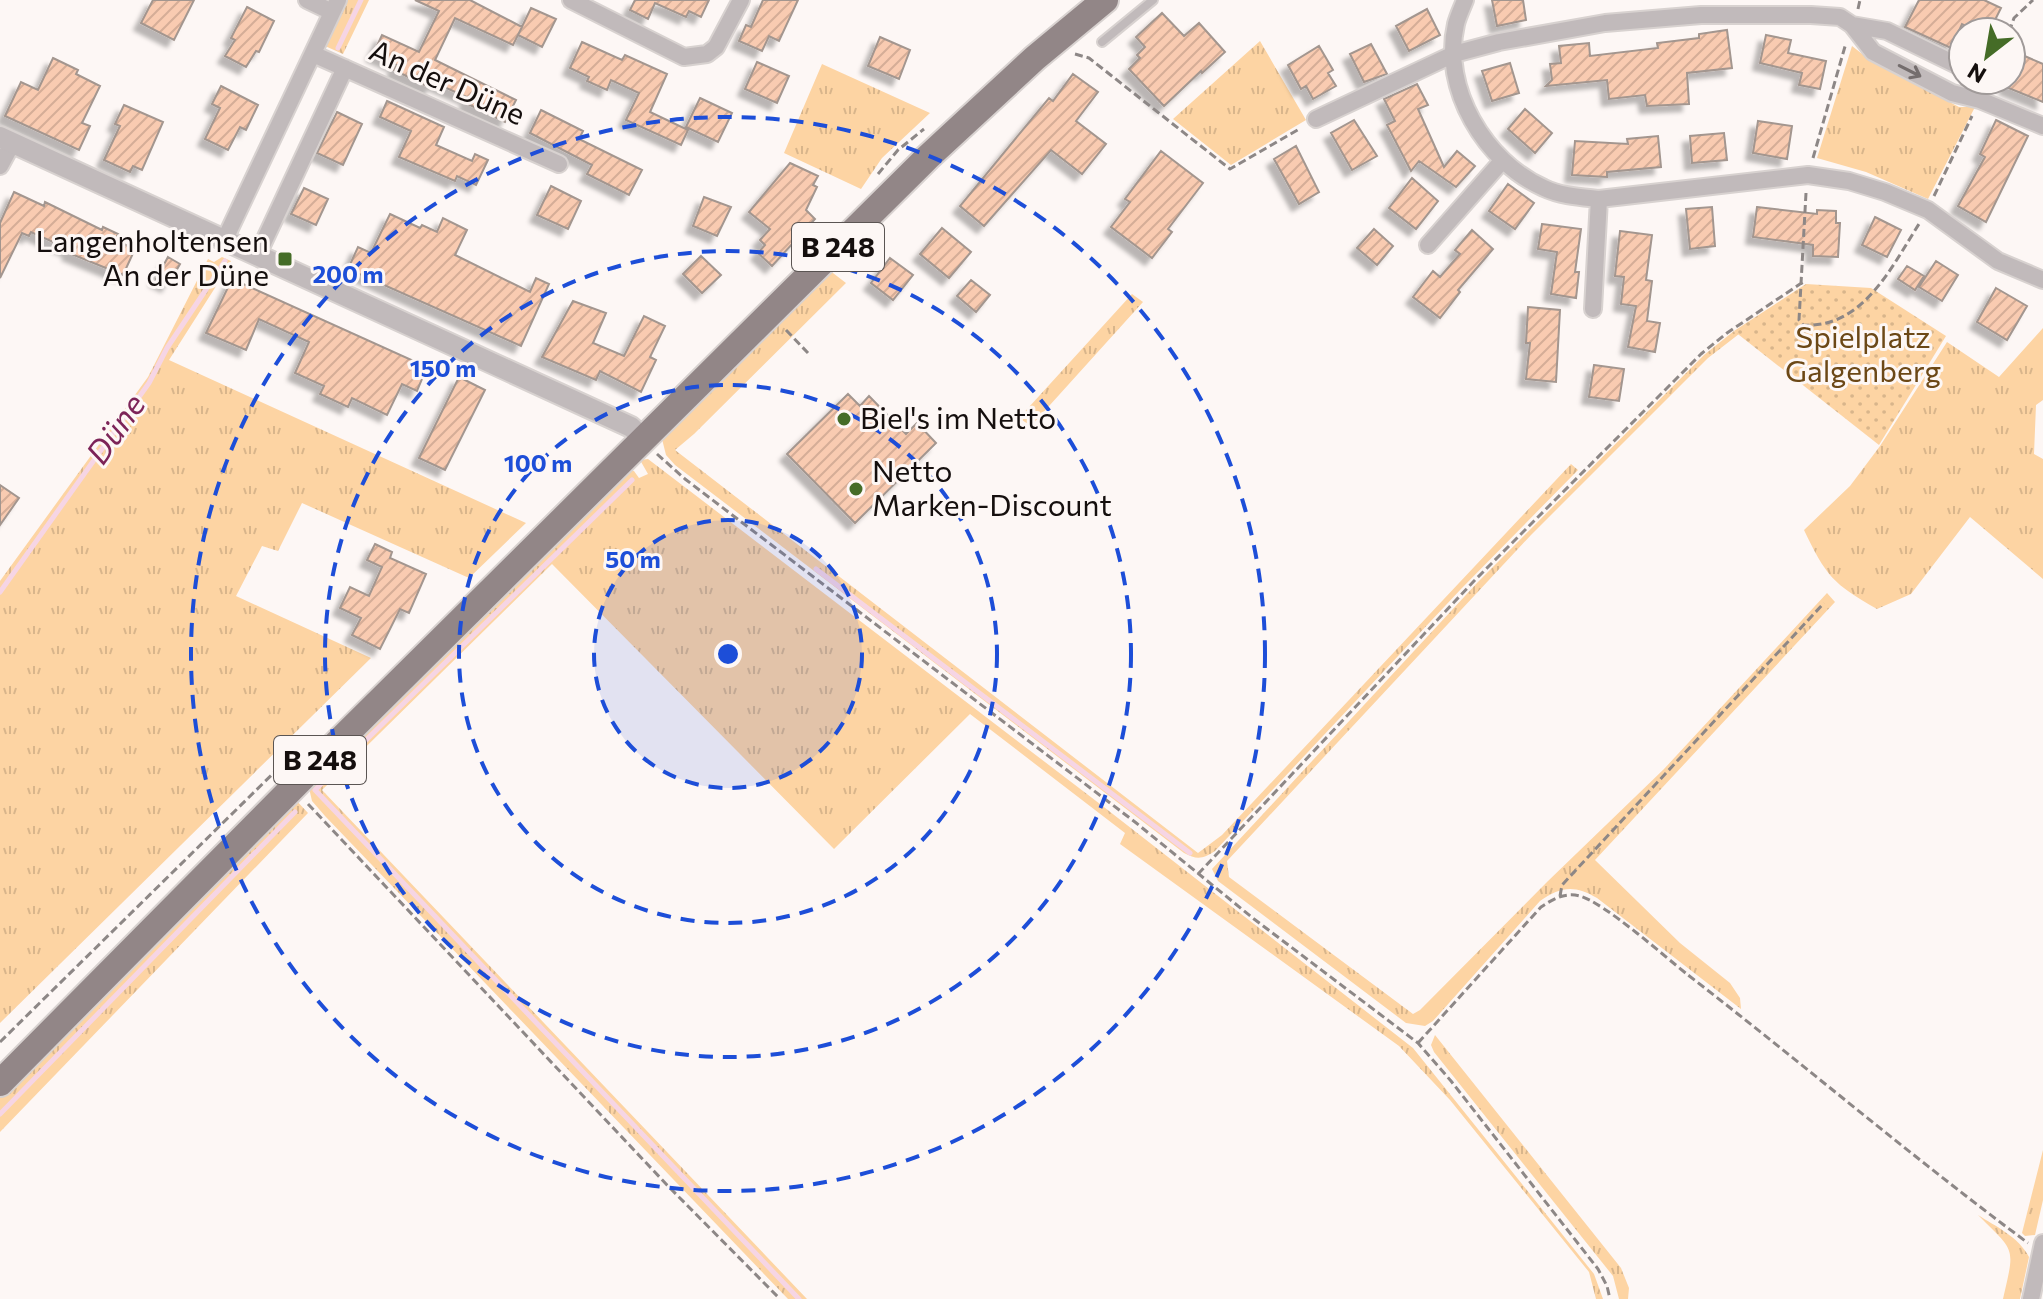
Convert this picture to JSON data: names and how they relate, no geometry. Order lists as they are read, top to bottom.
{
  "streets": {
    "main road": ["B 248"],
    "street": ["An der Düne"]
  },
  "water": ["Düne"],
  "parks": ["Spielplatz Galgenberg"],
  "places": {
    "transit": ["Langenholtensen An der Düne"],
    "other": ["Biel's im Netto", "Netto Marken-Discount"]
  },
  "north": "bottom left",
  "rings": [
    "200 m",
    "150 m",
    "100 m",
    "50 m"
  ]
}
